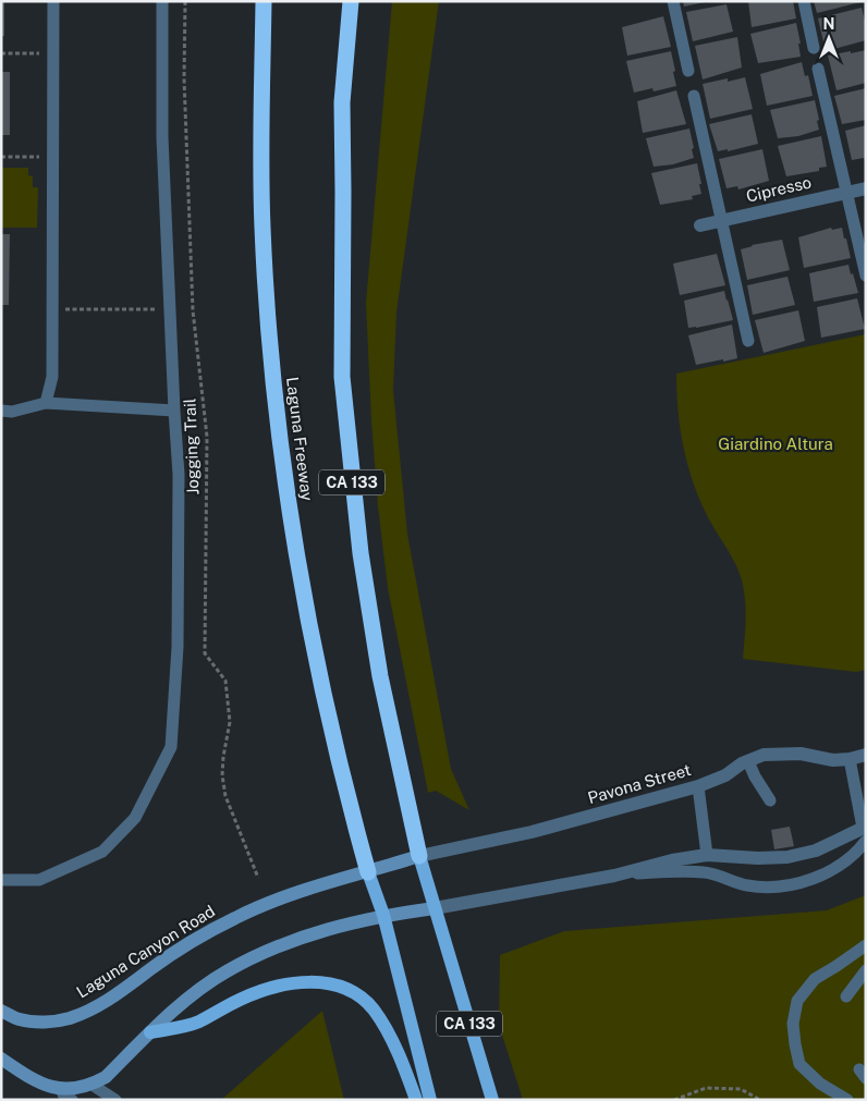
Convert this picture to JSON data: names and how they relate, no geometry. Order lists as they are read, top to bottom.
{
  "streets": {
    "highway": ["Laguna Freeway", "CA 133"],
    "main road": ["Laguna Canyon Road"],
    "street": ["Cipresso", "Pavona Street"],
    "path": ["Jogging Trail"]
  },
  "crossings": [
    ["Laguna Freeway", "CA 133"],
    ["Laguna Freeway", "Laguna Canyon Road"],
    ["CA 133", "Pavona Street"],
    ["CA 133", "Laguna Canyon Road"],
    ["Pavona Street", "Laguna Canyon Road"]
  ],
  "parks": ["Giardino Altura"],
  "north": "top"
}
